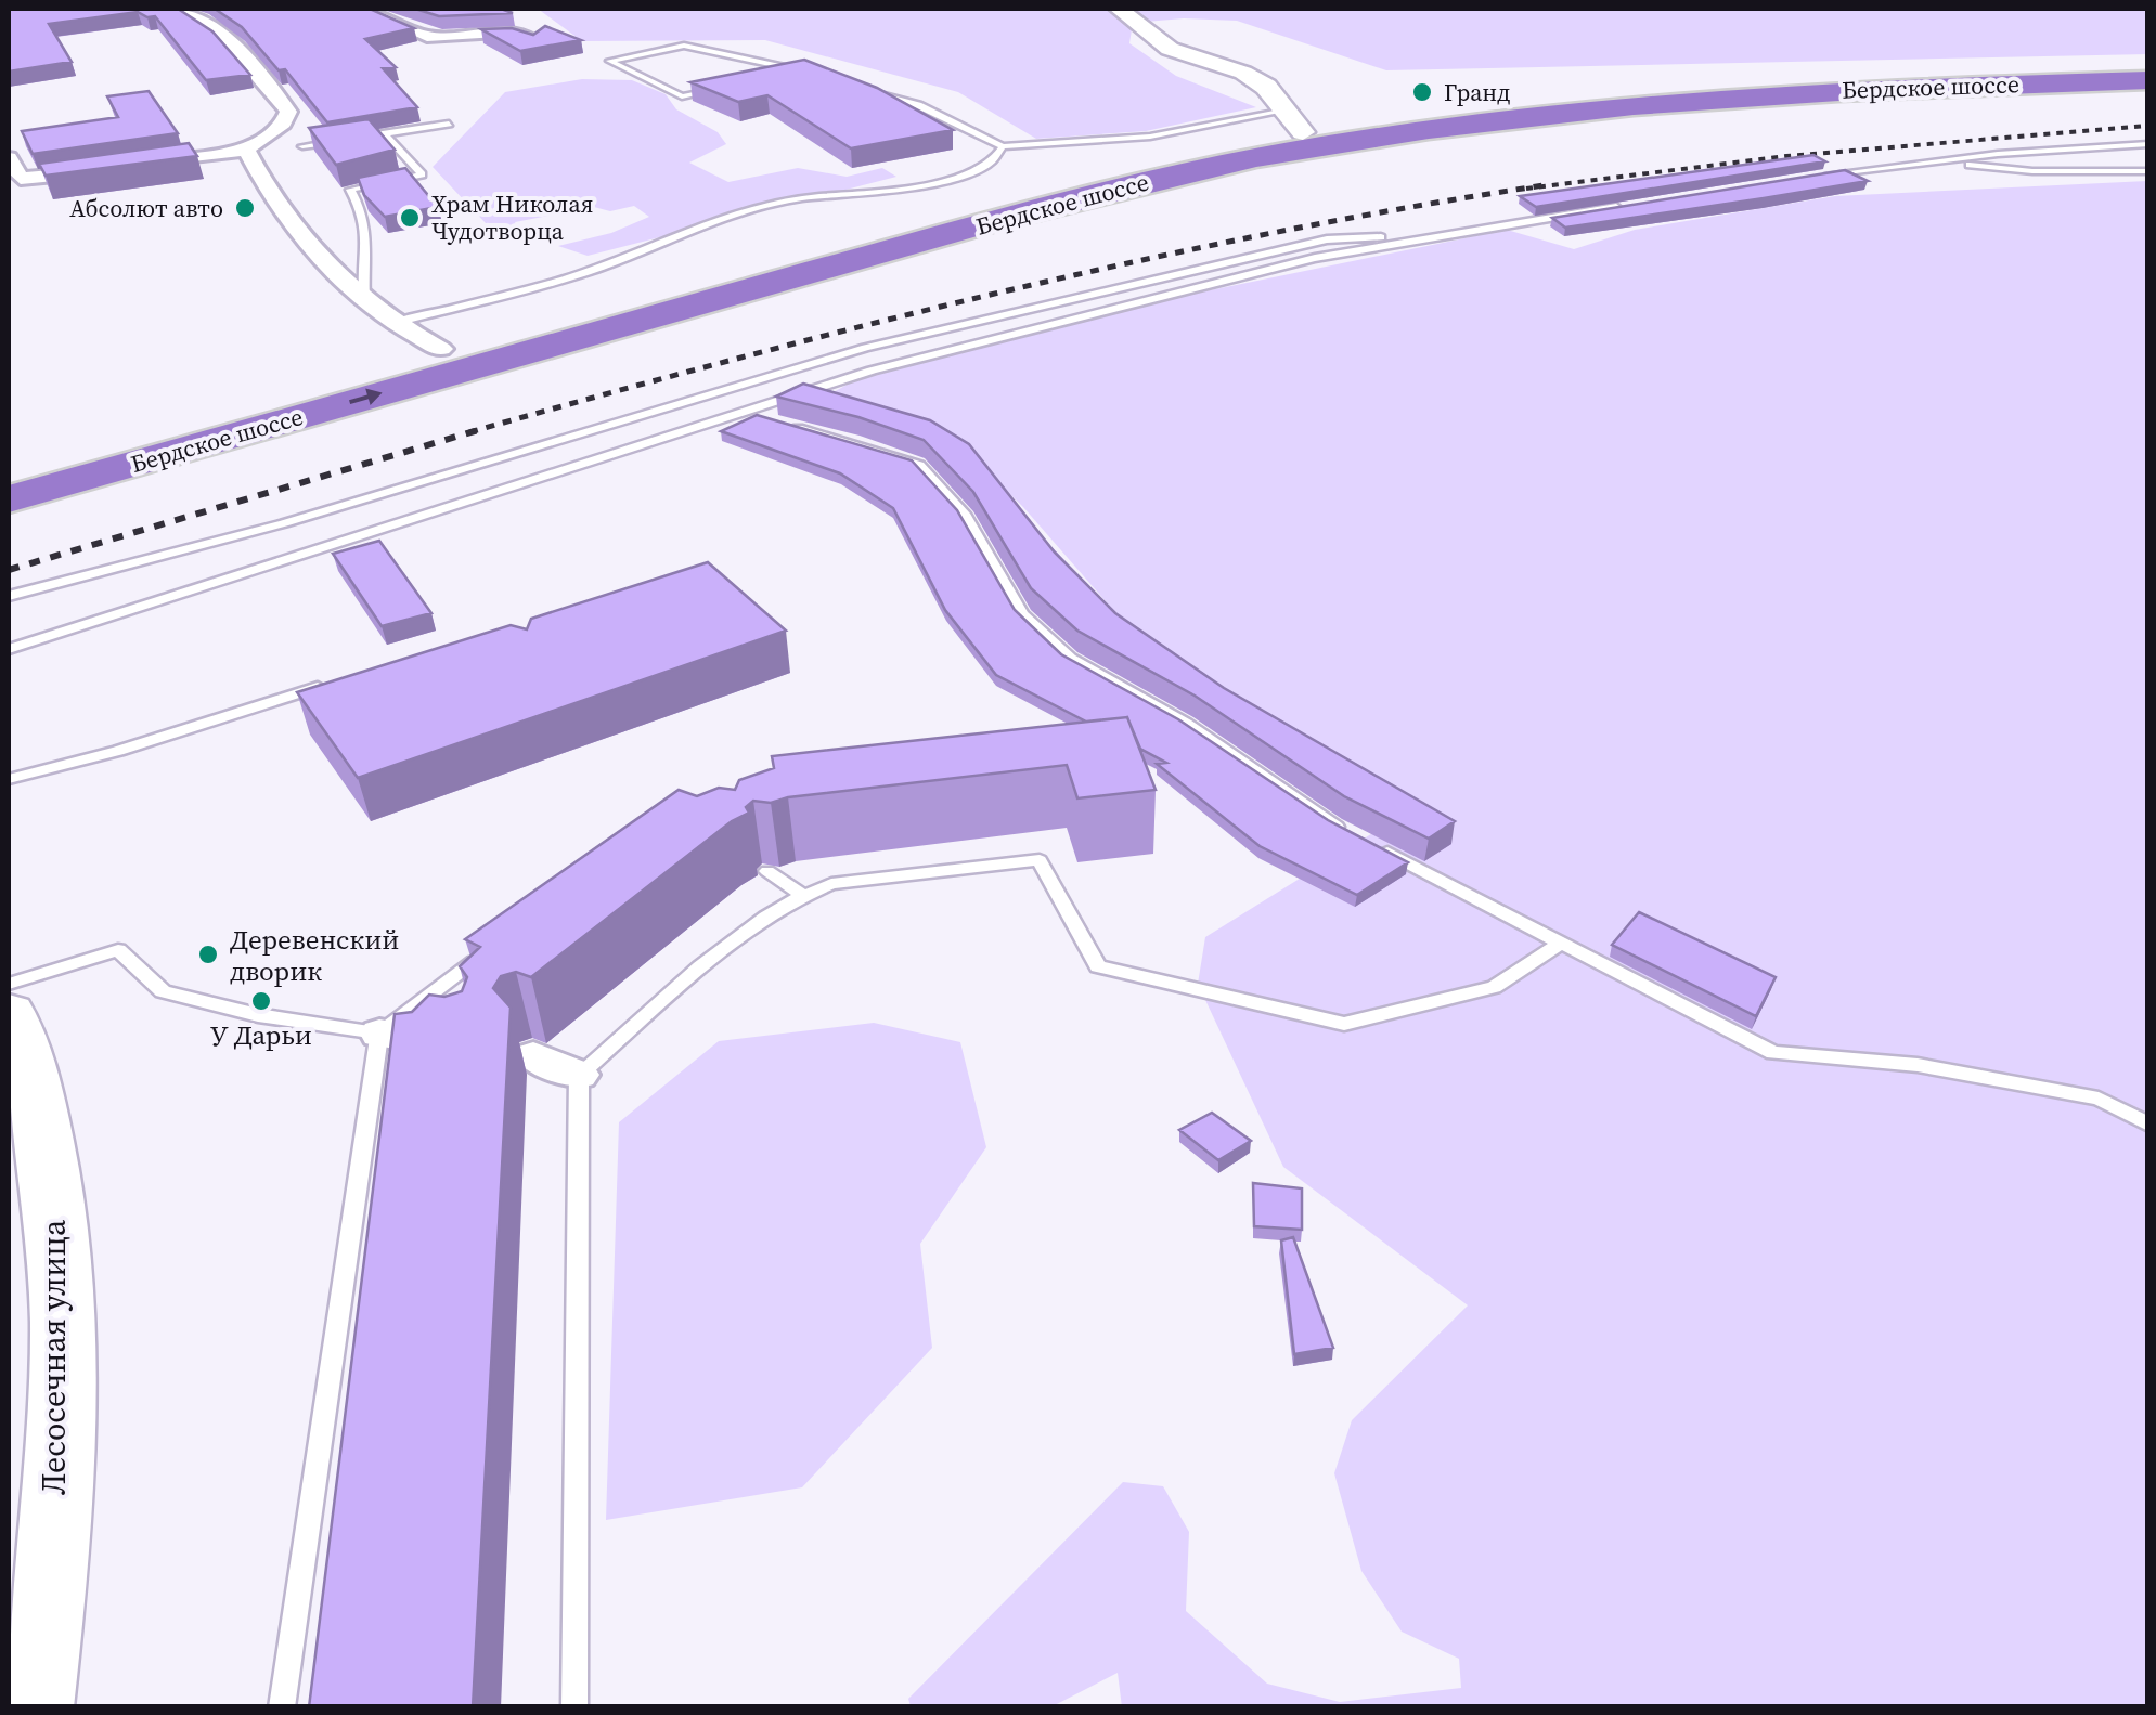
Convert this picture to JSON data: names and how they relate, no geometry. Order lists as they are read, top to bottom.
{
  "streets": {
    "highway": ["Бердское шоссе"],
    "street": ["Лесосечная улица"]
  },
  "places": [
    "Гранд",
    "Абсолют авто",
    "Храм Николая Чудотворца",
    "Деревенский дворик",
    "У Дарьи"
  ]
}
